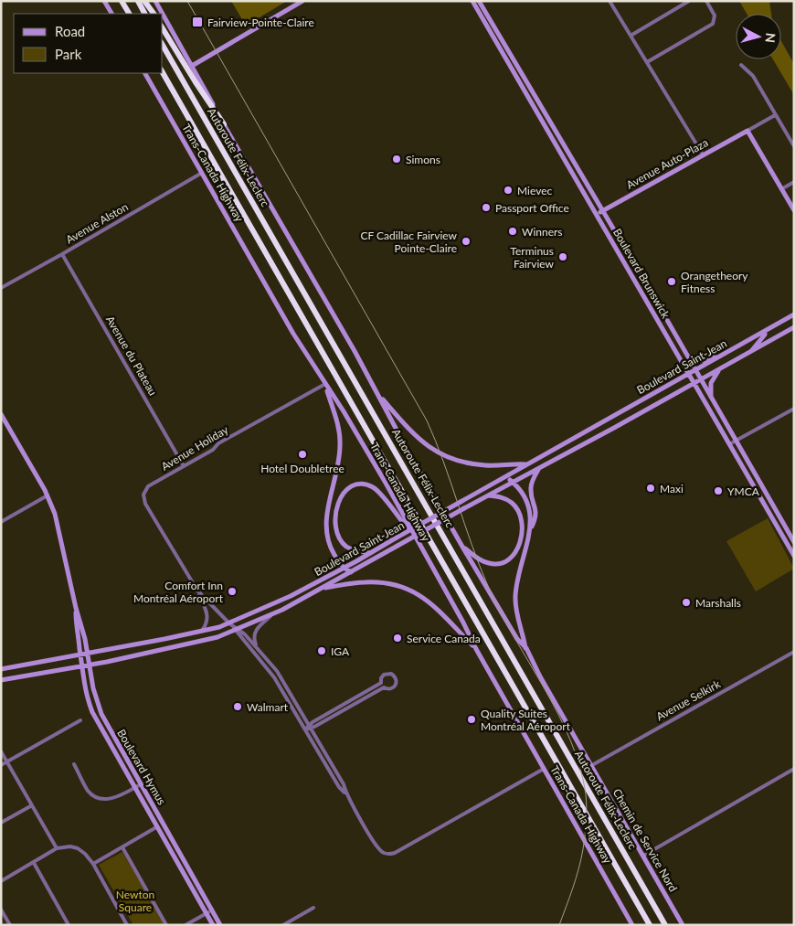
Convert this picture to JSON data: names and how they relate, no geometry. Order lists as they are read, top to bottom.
{
  "streets": {
    "highway": ["Autoroute Félix-Leclerc"],
    "main road": [
      "Avenue Auto-Plaza",
      "Trans-Canada Highway",
      "Boulevard Brunswick",
      "Boulevard Saint-Jean",
      "Boulevard Hymus",
      "Chemin de Service Nord"
    ],
    "street": [
      "Avenue Alston",
      "Avenue du Plateau",
      "Avenue Holiday",
      "Avenue Selkirk"
    ]
  },
  "crossings": [
    ["Avenue Auto-Plaza", "Boulevard Brunswick"],
    ["Trans-Canada Highway", "Avenue Alston"],
    ["Trans-Canada Highway", "Avenue Holiday"],
    ["Avenue Alston", "Avenue du Plateau"],
    ["Boulevard Brunswick", "Boulevard Saint-Jean"],
    ["Avenue du Plateau", "Avenue Holiday"],
    ["Boulevard Saint-Jean", "Avenue Holiday"],
    ["Boulevard Saint-Jean", "Boulevard Hymus"],
    ["Avenue Selkirk", "Chemin de Service Nord"]
  ],
  "parks": ["Newton Square"],
  "places": {
    "transit": ["Fairview-Pointe-Claire"],
    "other": [
      "Simons",
      "Mievec",
      "Passport Office",
      "Winners",
      "CF Cadillac Fairview Pointe-Claire",
      "Terminus Fairview",
      "Orangetheory Fitness",
      "Hotel Doubletree",
      "Maxi",
      "YMCA",
      "Comfort Inn Montréal Aéroport",
      "Marshalls",
      "Service Canada",
      "IGA",
      "Walmart",
      "Quality Suites Montréal Aéroport"
    ]
  },
  "legend": ["Road", "Park"],
  "north": "right"
}
